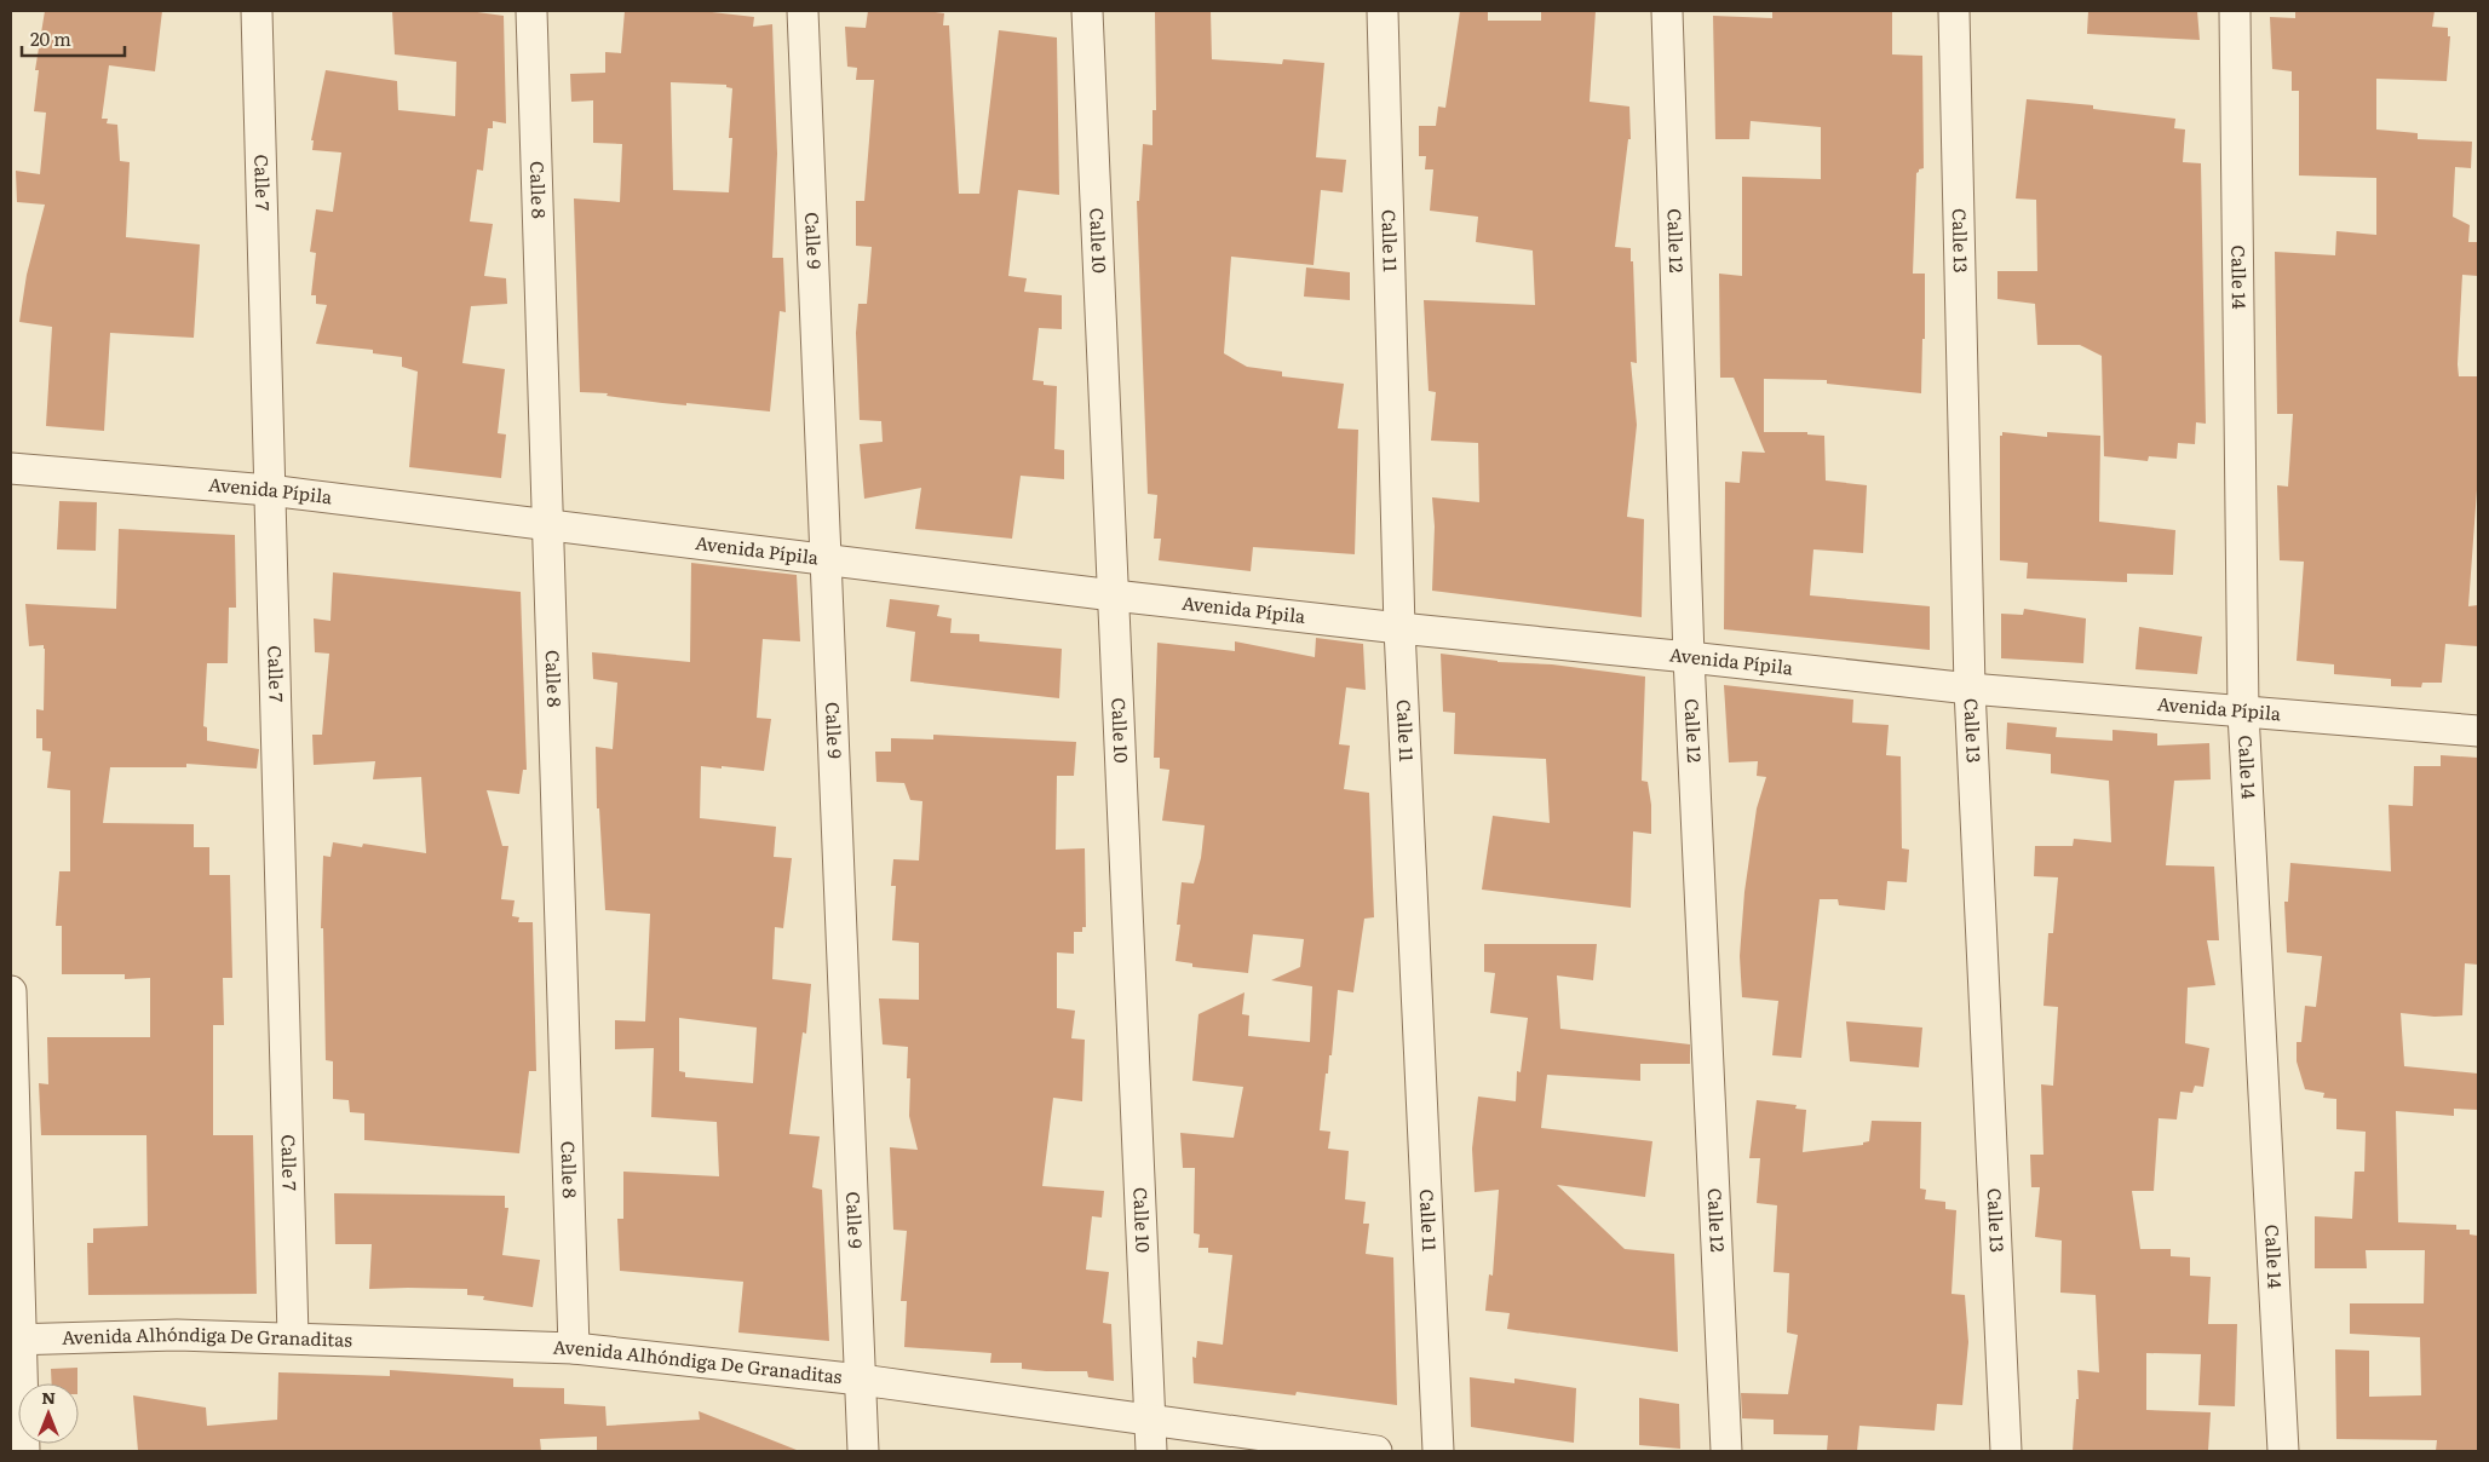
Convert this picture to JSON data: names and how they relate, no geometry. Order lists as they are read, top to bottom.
{
  "streets": {
    "street": [
      "Calle 7",
      "Calle 8",
      "Calle 9",
      "Calle 10",
      "Calle 11",
      "Calle 12",
      "Calle 13",
      "Calle 14",
      "Avenida Pípila",
      "Avenida Alhóndiga De Granaditas"
    ]
  },
  "crossings": [
    ["Calle 7", "Avenida Pípila"],
    ["Calle 7", "Avenida Alhóndiga De Granaditas"],
    ["Calle 8", "Avenida Pípila"],
    ["Calle 8", "Avenida Alhóndiga De Granaditas"],
    ["Calle 9", "Avenida Pípila"],
    ["Calle 9", "Avenida Alhóndiga De Granaditas"],
    ["Calle 10", "Avenida Pípila"],
    ["Calle 10", "Avenida Alhóndiga De Granaditas"],
    ["Calle 11", "Avenida Pípila"],
    ["Calle 12", "Avenida Pípila"],
    ["Calle 13", "Avenida Pípila"],
    ["Calle 14", "Avenida Pípila"]
  ],
  "scale_bar": "20 m",
  "north": "top"
}
